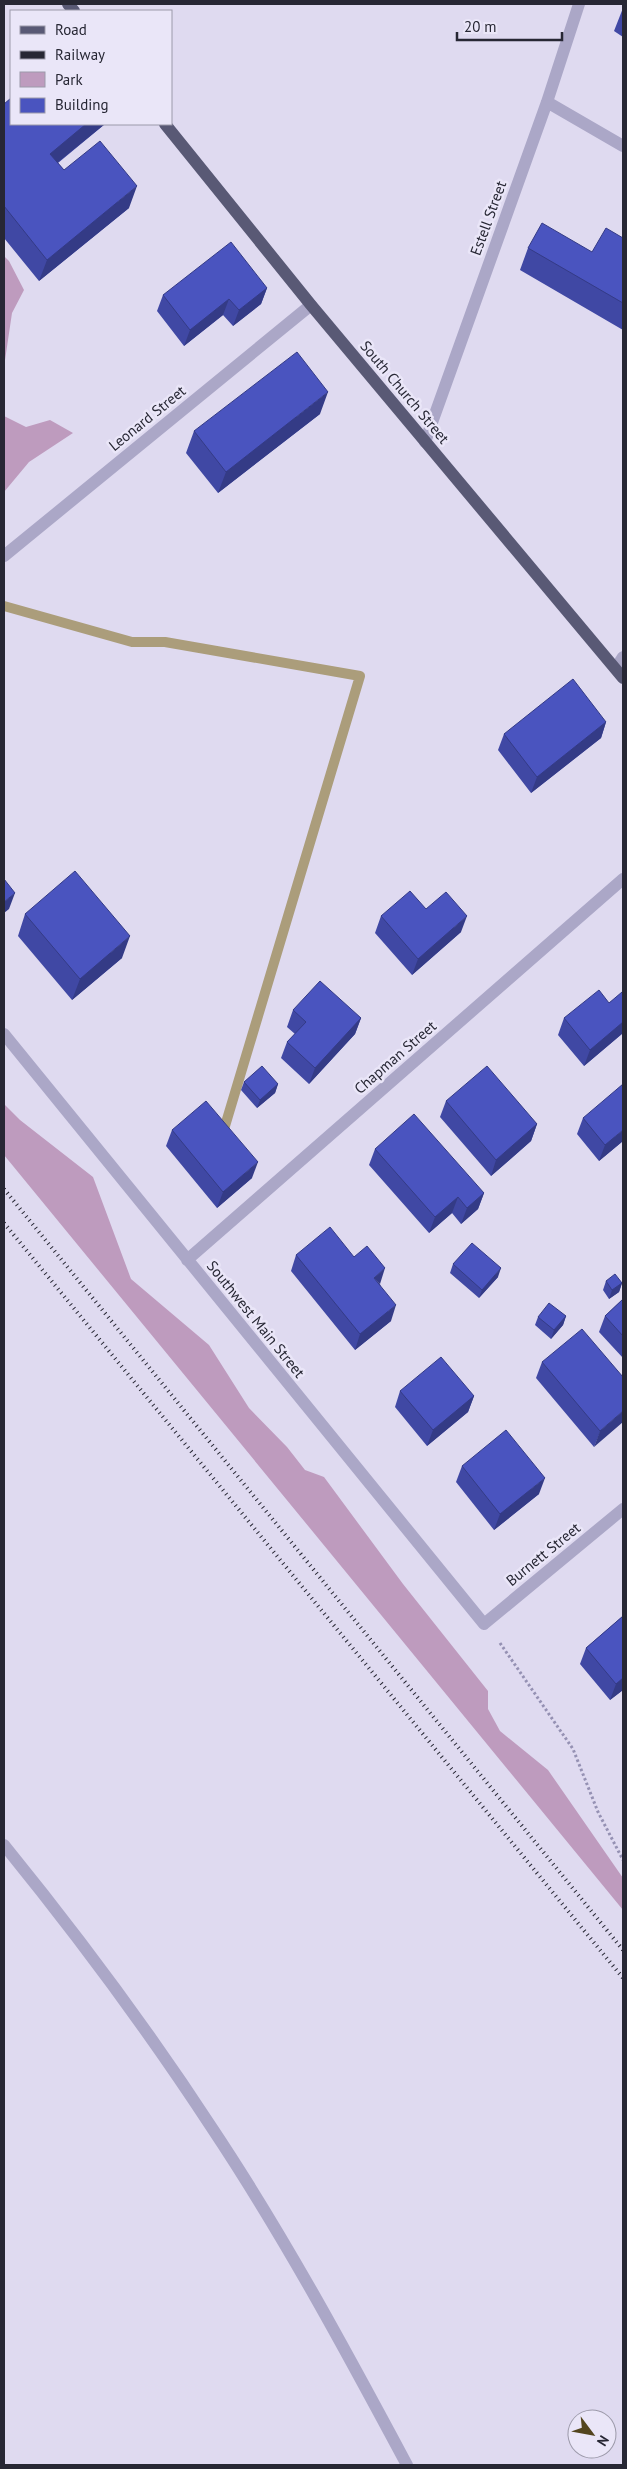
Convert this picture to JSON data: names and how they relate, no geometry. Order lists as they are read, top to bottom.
{
  "streets": {
    "main road": ["South Church Street"],
    "street": [
      "Estell Street",
      "Leonard Street",
      "Chapman Street",
      "Southwest Main Street",
      "Burnett Street"
    ]
  },
  "crossings": [
    ["Estell Street", "South Church Street"],
    ["South Church Street", "Leonard Street"],
    ["Chapman Street", "Southwest Main Street"],
    ["Southwest Main Street", "Burnett Street"]
  ],
  "legend": [
    "Road",
    "Railway",
    "Park",
    "Building"
  ],
  "scale_bar": "20 m",
  "north": "bottom right"
}
